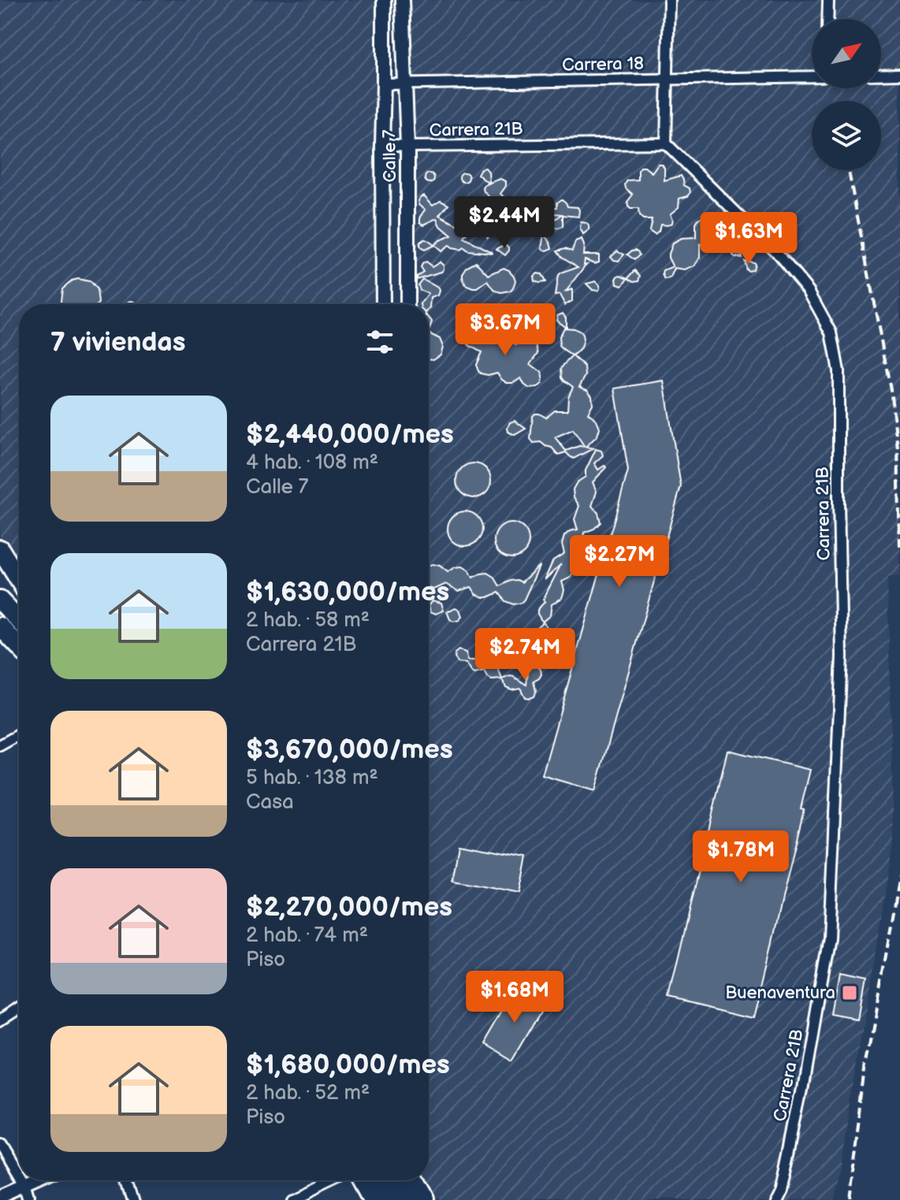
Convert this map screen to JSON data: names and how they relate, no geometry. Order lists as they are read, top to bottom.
{
  "streets": {
    "main road": ["Calle 7"],
    "street": ["Carrera 18", "Carrera 21B"]
  },
  "crossings": [
    ["Carrera 18", "Calle 7"],
    ["Carrera 21B", "Calle 7"]
  ],
  "places": {
    "transit": ["Buenaventura"]
  },
  "north": "top right",
  "page": {
    "price": [
      "$2.44M",
      "$1.63M",
      "$3.67M",
      "$2.27M",
      "$2.74M",
      "$1.78M",
      "$1.68M"
    ],
    "heading": "7 viviendas",
    "list": [
      {
        "name": "$2,440,000/mes",
        "note": "4 hab. · 108 m² · Calle 7"
      },
      {
        "name": "$1,630,000/mes",
        "note": "2 hab. · 58 m² · Carrera 21B"
      },
      {
        "name": "$3,670,000/mes",
        "note": "5 hab. · 138 m² · Casa"
      },
      {
        "name": "$2,270,000/mes",
        "note": "2 hab. · 74 m² · Piso"
      },
      {
        "name": "$1,680,000/mes",
        "note": "2 hab. · 52 m² · Piso"
      }
    ]
  }
}
